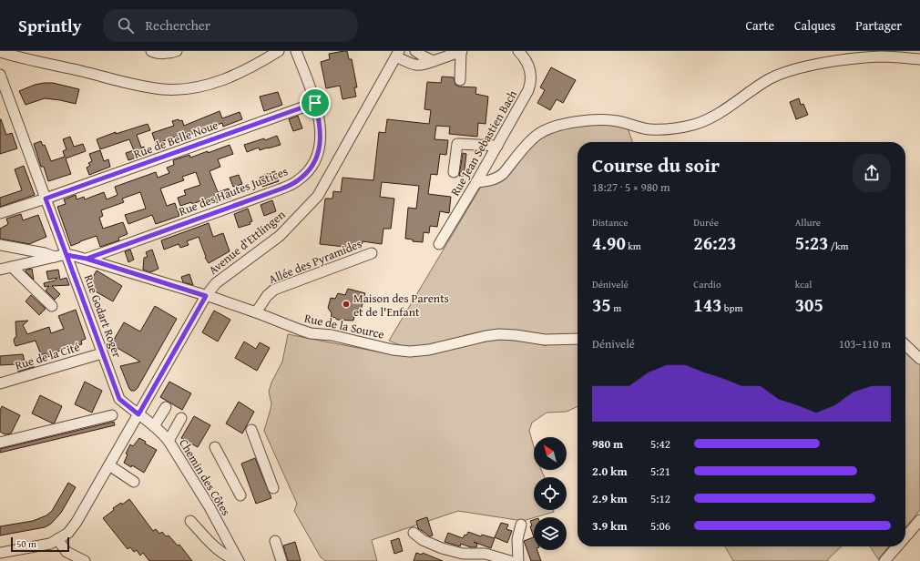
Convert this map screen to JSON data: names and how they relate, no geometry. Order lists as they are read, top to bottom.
{
  "streets": {
    "street": [
      "Rue de Belle Noue",
      "Rue Jean Sebastien Bach",
      "Rue des Hautes Justices",
      "Avenue d'Ettlingen",
      "Allée des Pyramides",
      "Rue Godart Roger",
      "Rue de la Source",
      "Rue de la Cité",
      "Chemin des Côtes"
    ]
  },
  "crossings": [
    ["Rue de Belle Noue", "Rue des Hautes Justices"],
    ["Rue de Belle Noue", "Rue Godart Roger"],
    ["Rue des Hautes Justices", "Rue de la Source"],
    ["Avenue d'Ettlingen", "Rue Godart Roger"],
    ["Avenue d'Ettlingen", "Rue de la Source"],
    ["Avenue d'Ettlingen", "Chemin des Côtes"],
    ["Allée des Pyramides", "Rue de la Source"],
    ["Rue Godart Roger", "Rue de la Source"],
    ["Rue Godart Roger", "Rue de la Cité"],
    ["Rue Godart Roger", "Chemin des Côtes"]
  ],
  "places": ["Maison des Parents et de l'Enfant"],
  "scale_bar": "50 m",
  "north": "top left",
  "page": {
    "header": "Sprintly",
    "search": "Rechercher",
    "nav": ["Carte", "Calques", "Partager"],
    "heading": ["Course du soir", "18:27 · 5 × 980 m"],
    "stats": [
      ["Distance", "4.90 km"],
      ["Durée", "26:23"],
      ["Allure", "5:23 /km"],
      ["Dénivelé", "35 m"],
      ["Cardio", "143 bpm"],
      ["kcal", "305"]
    ],
    "chart": ["Dénivelé", "103–110 m"],
    "list": [
      {
        "name": "980 m",
        "note": "5:42"
      },
      {
        "name": "2.0 km",
        "note": "5:21"
      },
      {
        "name": "2.9 km",
        "note": "5:12"
      },
      {
        "name": "3.9 km",
        "note": "5:06"
      }
    ],
    "scale": "50 m"
  }
}
